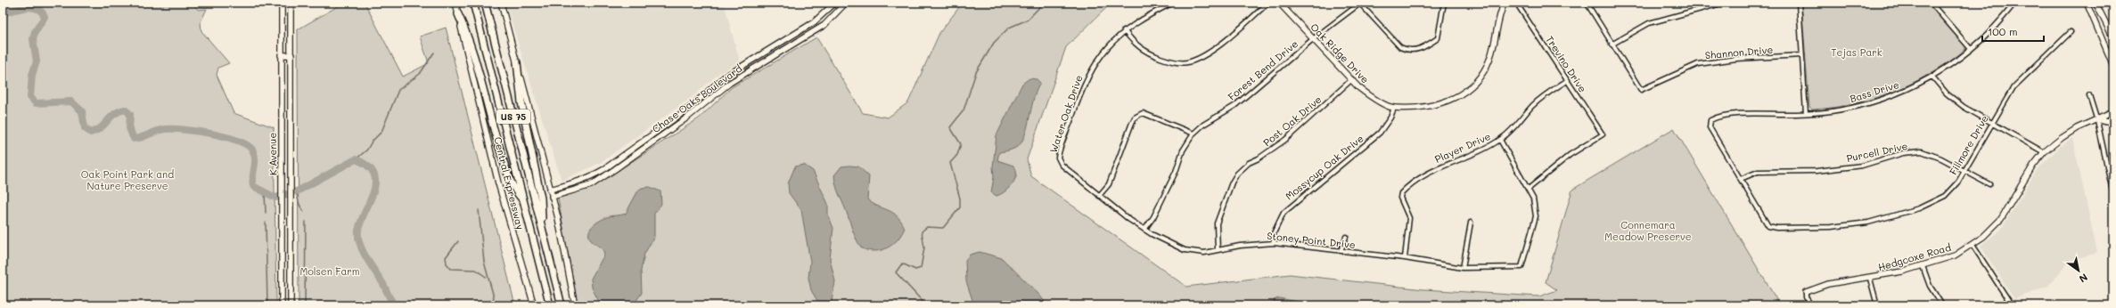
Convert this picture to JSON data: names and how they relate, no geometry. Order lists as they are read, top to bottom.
{
  "streets": {
    "highway": ["US 75", "Central Expressway"],
    "street": [
      "Shannon Drive",
      "Oak Ridge Drive",
      "Trevino Drive",
      "Forest Bend Drive",
      "Bass Drive",
      "Chase Oaks Boulevard",
      "Water Oak Drive",
      "Post Oak Drive",
      "Fillmore Drive",
      "Player Drive",
      "Purcell Drive",
      "K Avenue",
      "Mossycup Oak Drive",
      "Stoney Point Drive",
      "Hedgcoxe Road"
    ]
  },
  "crossings": [
    ["Oak Ridge Drive", "Forest Bend Drive"],
    ["Oak Ridge Drive", "Post Oak Drive"],
    ["Oak Ridge Drive", "Mossycup Oak Drive"],
    ["Trevino Drive", "Player Drive"],
    ["Trevino Drive", "Stoney Point Drive"],
    ["Forest Bend Drive", "Stoney Point Drive"],
    ["Bass Drive", "Fillmore Drive"],
    ["Bass Drive", "Purcell Drive"],
    ["Water Oak Drive", "Stoney Point Drive"],
    ["Post Oak Drive", "Stoney Point Drive"],
    ["Fillmore Drive", "Purcell Drive"],
    ["Player Drive", "Stoney Point Drive"],
    ["Mossycup Oak Drive", "Stoney Point Drive"]
  ],
  "parks": [
    "Tejas Park",
    "Oak Point Park and Nature Preserve",
    "Connemara Meadow Preserve",
    "Molsen Farm"
  ],
  "scale_bar": "100 m",
  "north": "bottom right"
}
